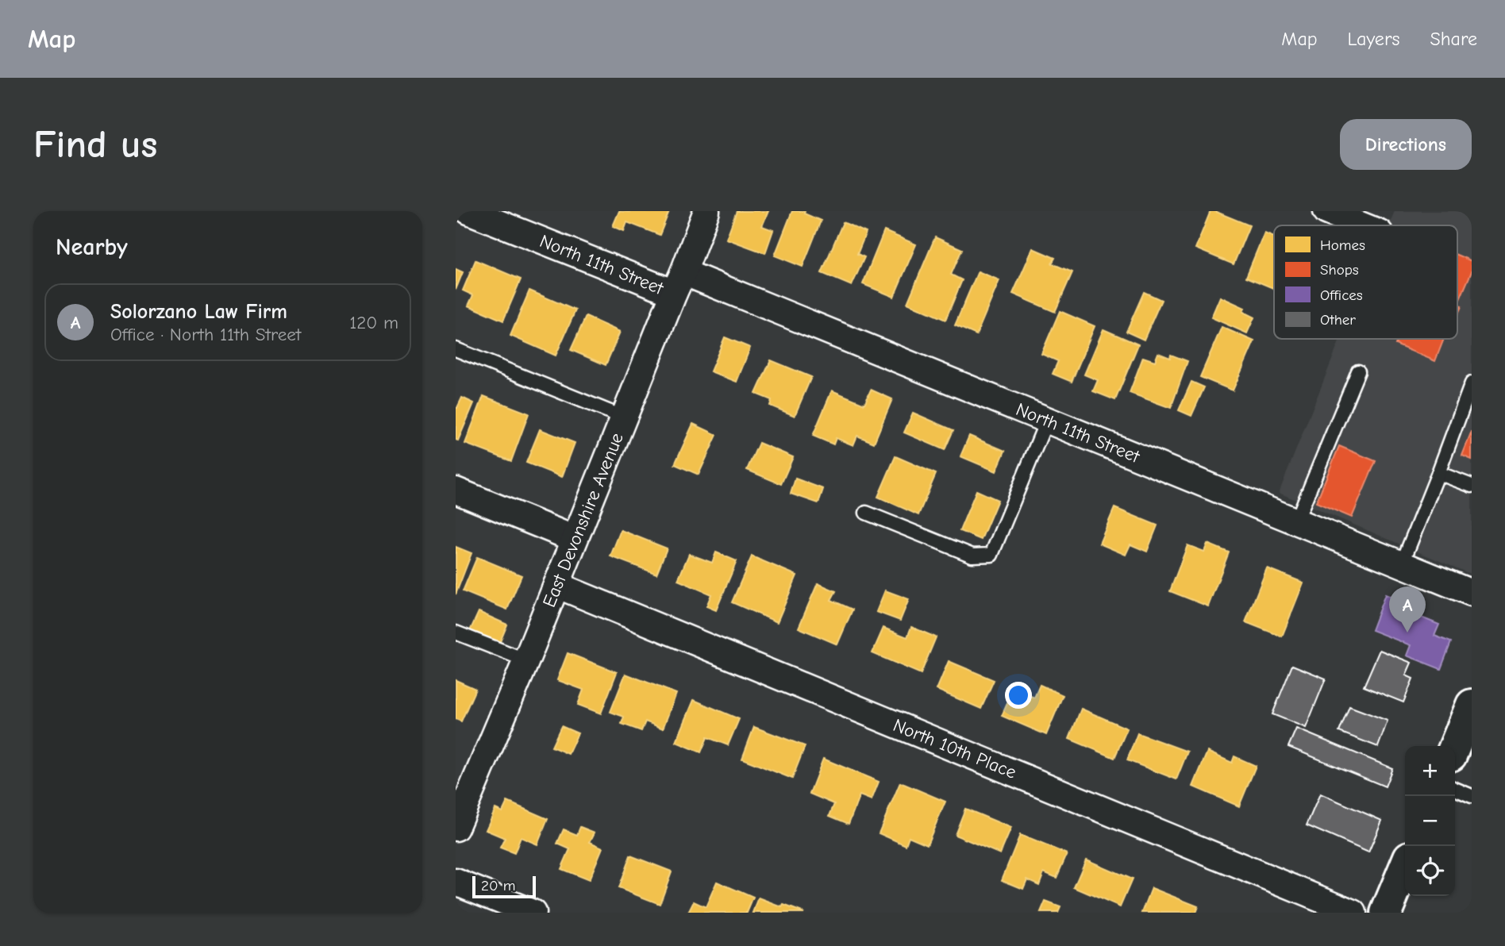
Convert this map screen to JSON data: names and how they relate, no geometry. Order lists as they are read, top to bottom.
{
  "streets": {
    "street": ["North 11th Street", "East Devonshire Avenue", "North 10th Place"]
  },
  "crossings": [
    ["North 11th Street", "East Devonshire Avenue"],
    ["East Devonshire Avenue", "North 10th Place"]
  ],
  "legend": [
    "Homes",
    "Shops",
    "Offices",
    "Other"
  ],
  "scale_bar": "20 m",
  "page": {
    "header": "Map",
    "nav": ["Map", "Layers", "Share"],
    "buttons": "Directions",
    "title": "Find us",
    "heading": "Nearby",
    "list": [
      {
        "mark": "A",
        "name": "Solorzano Law Firm",
        "note": "Office · North 11th Street",
        "value": "120 m"
      }
    ],
    "pins": "A",
    "map_buttons": ["+", "−"],
    "scale": "20 m"
  }
}
